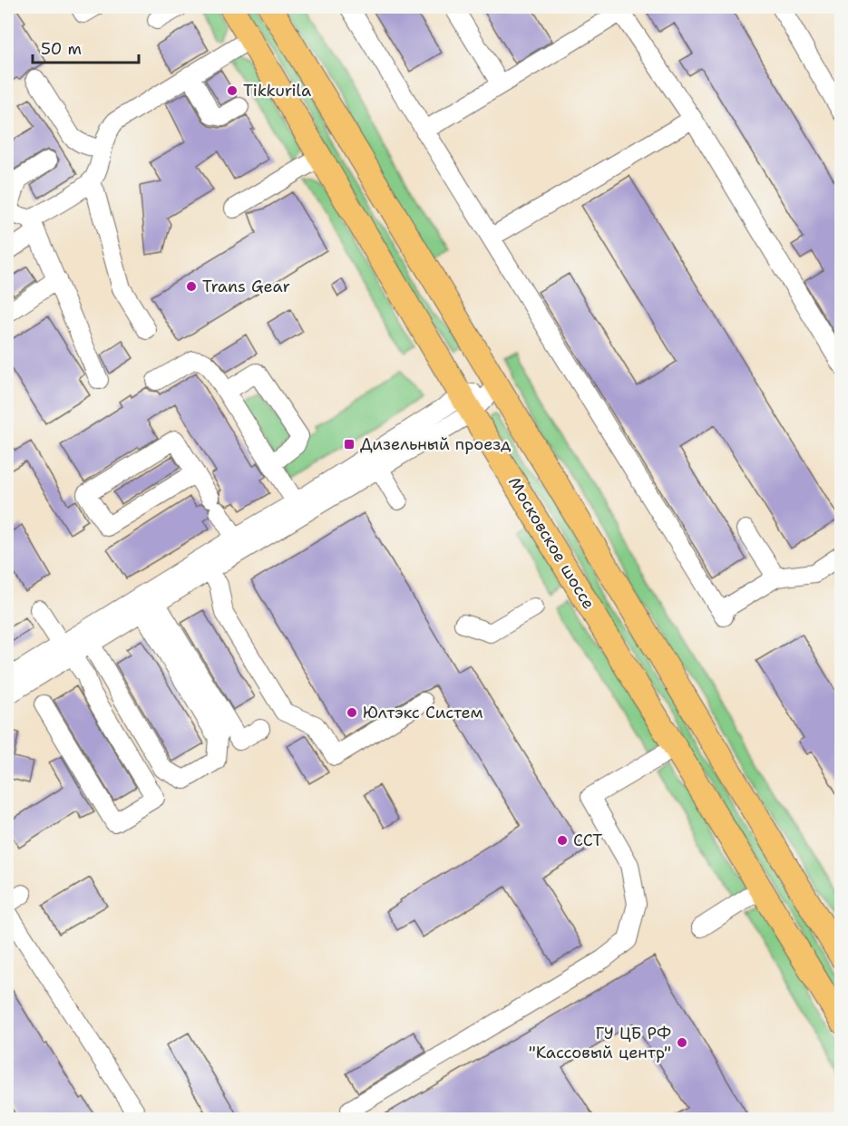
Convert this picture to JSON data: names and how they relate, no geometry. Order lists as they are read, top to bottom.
{
  "streets": {
    "main road": ["Московское шоссе"]
  },
  "places": {
    "other": [
      "Tikkurila",
      "Trans Gear",
      "Юлтэкс Систем",
      "ССТ",
      "ГУ ЦБ РФ \"Кассовый центр\""
    ],
    "transit": ["Дизельный проезд"]
  },
  "scale_bar": "50 m"
}
